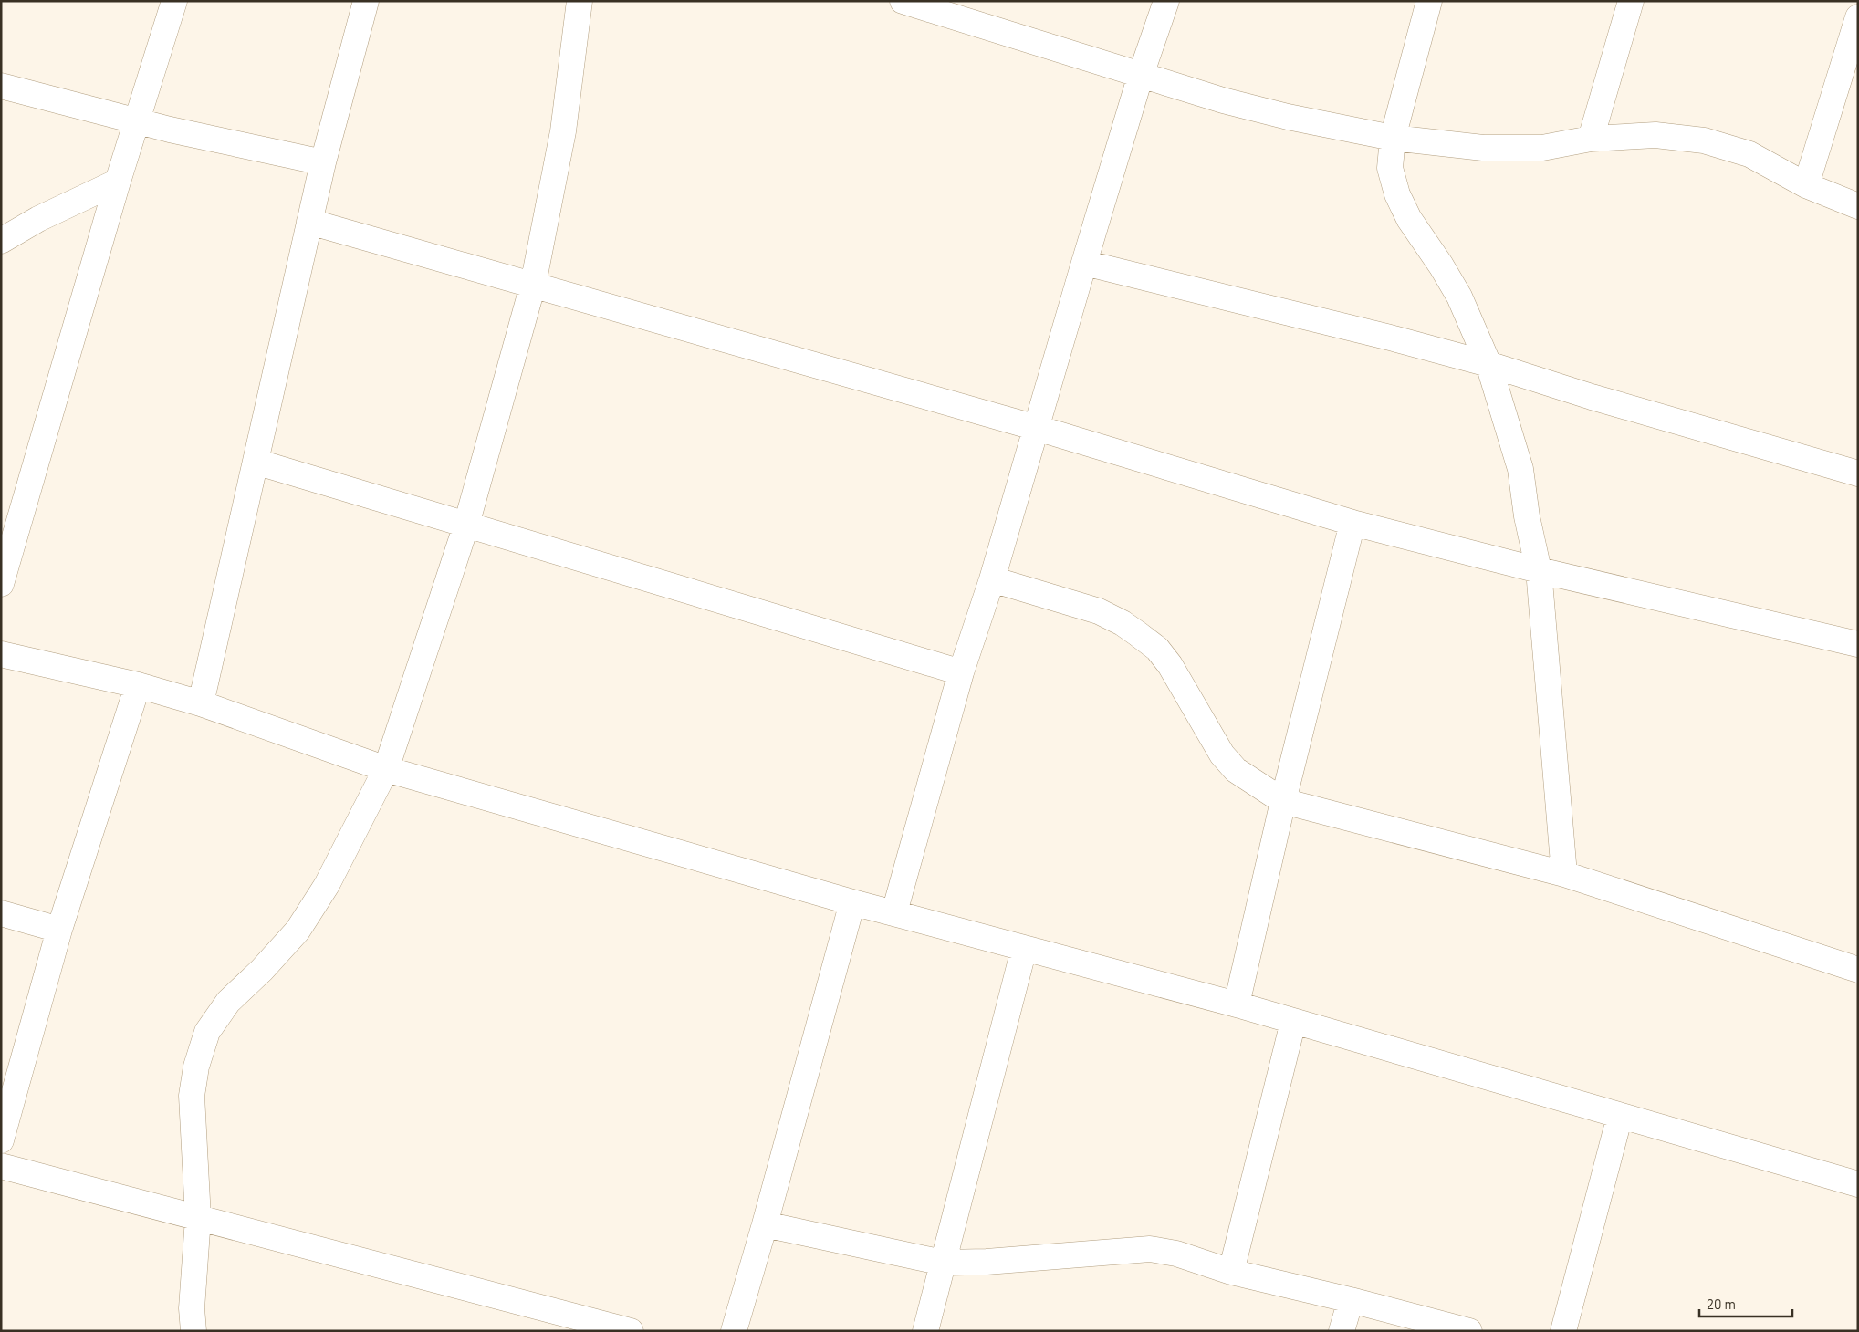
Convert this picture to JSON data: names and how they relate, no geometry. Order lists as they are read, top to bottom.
{
  "scale_bar": "20 m"
}
